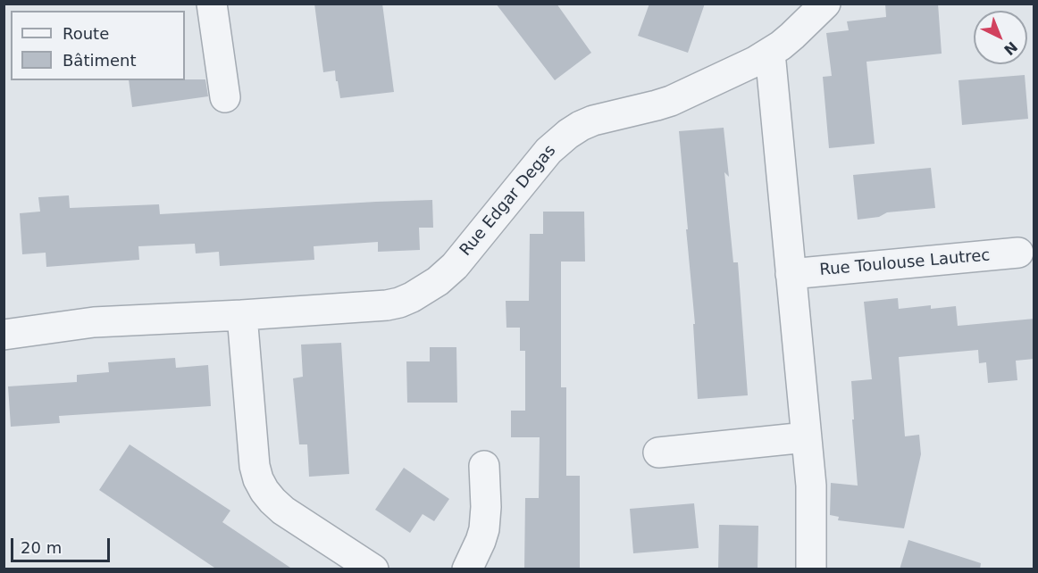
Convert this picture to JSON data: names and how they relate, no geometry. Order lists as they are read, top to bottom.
{
  "streets": {
    "street": ["Rue Edgar Degas", "Rue Toulouse Lautrec"]
  },
  "legend": ["Route", "Bâtiment"],
  "scale_bar": "20 m",
  "north": "bottom right"
}
